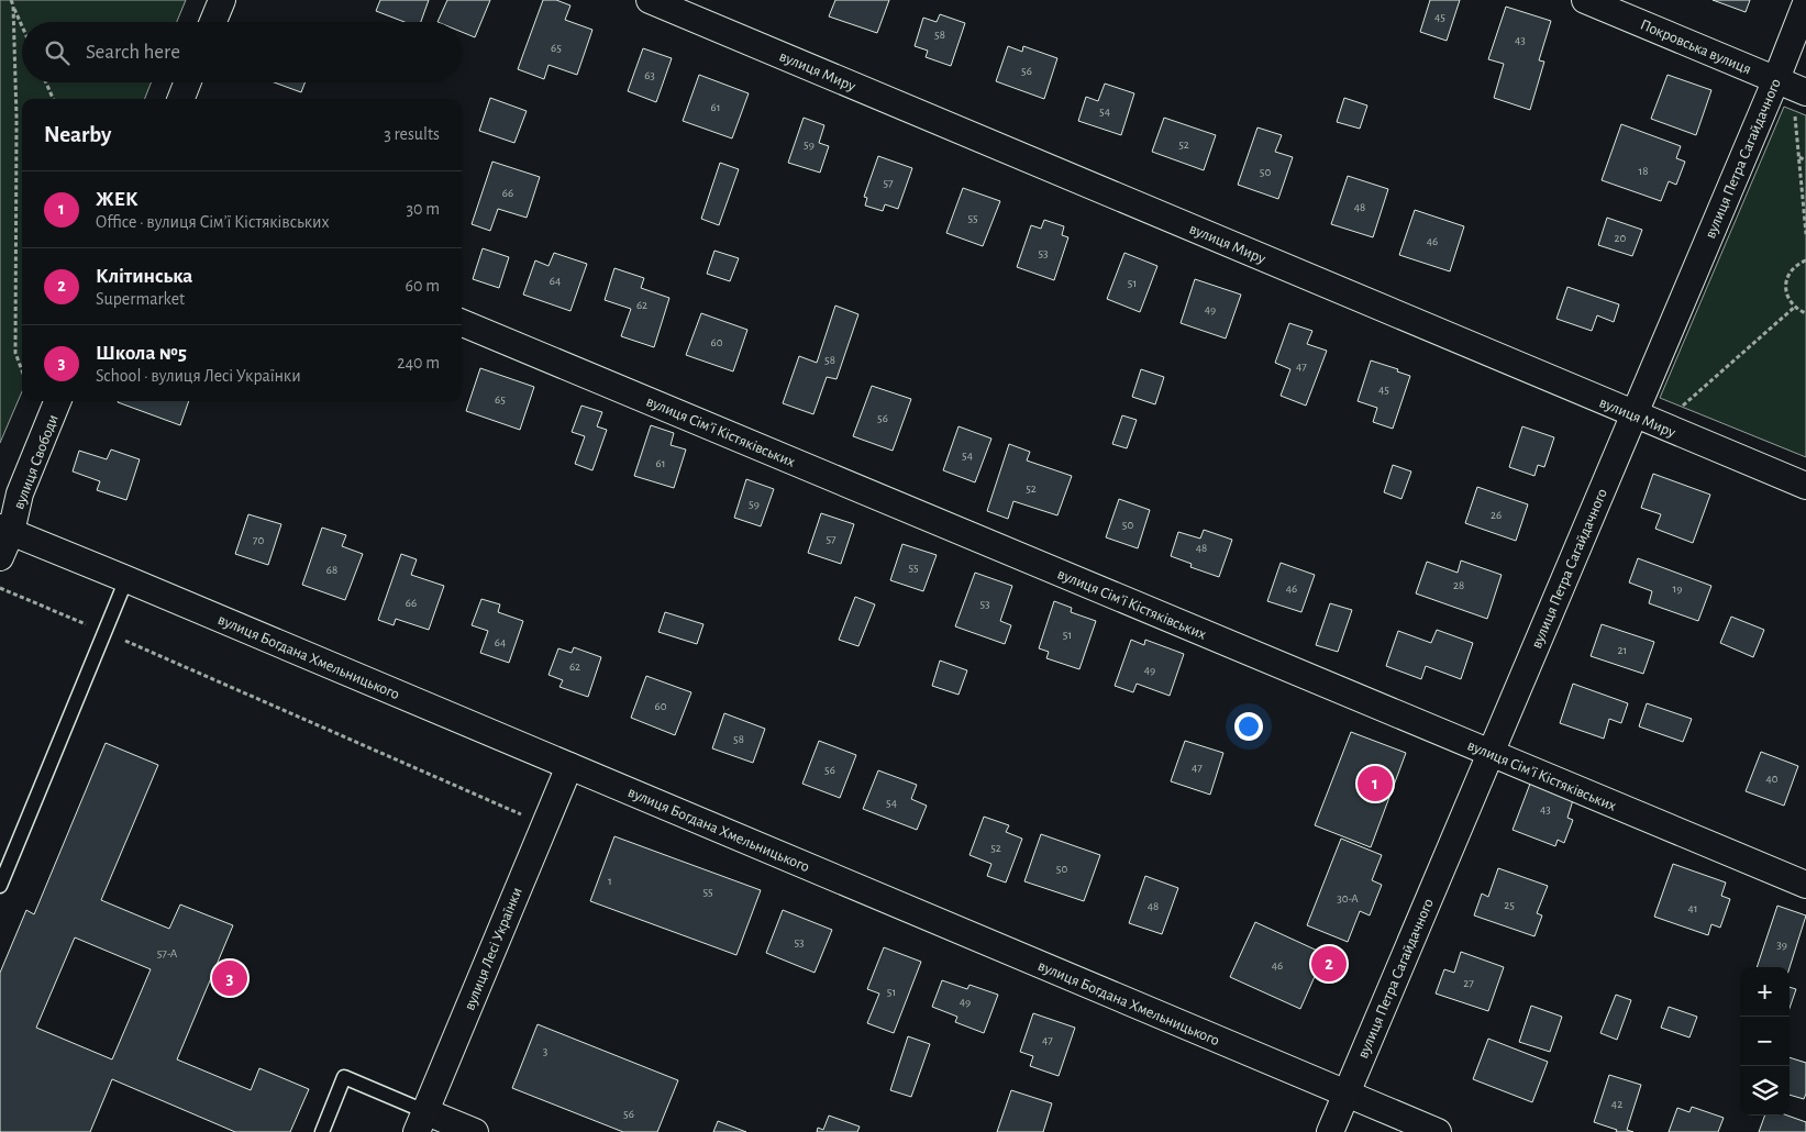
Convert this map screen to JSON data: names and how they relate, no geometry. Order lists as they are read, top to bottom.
{
  "streets": {
    "street": [
      "Покровська вулиця",
      "вулиця Миру",
      "вулиця Петра Сагайдачного",
      "вулиця Сімʼї Кістяківських",
      "вулиця Свободи",
      "вулиця Богдана Хмельницького",
      "вулиця Лесі Українки"
    ]
  },
  "crossings": [
    ["Покровська вулиця", "вулиця Петра Сагайдачного"],
    ["вулиця Миру", "вулиця Петра Сагайдачного"],
    ["вулиця Петра Сагайдачного", "вулиця Сімʼї Кістяківських"],
    ["вулиця Петра Сагайдачного", "вулиця Богдана Хмельницького"],
    ["вулиця Свободи", "вулиця Богдана Хмельницького"],
    ["вулиця Богдана Хмельницького", "вулиця Лесі Українки"]
  ],
  "house_numbers": [
    "45",
    "58",
    "43",
    "65",
    "56",
    "63",
    "61",
    "54",
    "59",
    "52",
    "18",
    "50",
    "57",
    "66",
    "48",
    "55",
    "20",
    "46",
    "53",
    "64",
    "51",
    "62",
    "49",
    "60",
    "58",
    "47",
    "45",
    "65",
    "56",
    "54",
    "61",
    "52",
    "59",
    "26",
    "50",
    "57",
    "70",
    "48",
    "55",
    "68",
    "28",
    "46",
    "19",
    "66",
    "53",
    "51",
    "64",
    "21",
    "62",
    "49",
    "60",
    "58",
    "47",
    "56",
    "40",
    "54",
    "43",
    "52",
    "50",
    "1",
    "55",
    "30-А",
    "25",
    "48",
    "41",
    "53",
    "39",
    "57-А",
    "46",
    "27",
    "51",
    "49",
    "47",
    "3",
    "42",
    "56"
  ],
  "page": {
    "search": "Search here",
    "heading": ["Nearby", "3 results"],
    "list": [
      {
        "mark": "1",
        "name": "ЖЕК",
        "note": "Office · вулиця Сімʼї Кістяківських",
        "value": "30 m"
      },
      {
        "mark": "2",
        "name": "Клітинська",
        "note": "Supermarket",
        "value": "60 m"
      },
      {
        "mark": "3",
        "name": "Школа №5",
        "note": "School · вулиця Лесі Українки",
        "value": "240 m"
      }
    ],
    "pins": ["1", "2", "3"],
    "map_buttons": ["+", "−"]
  }
}
